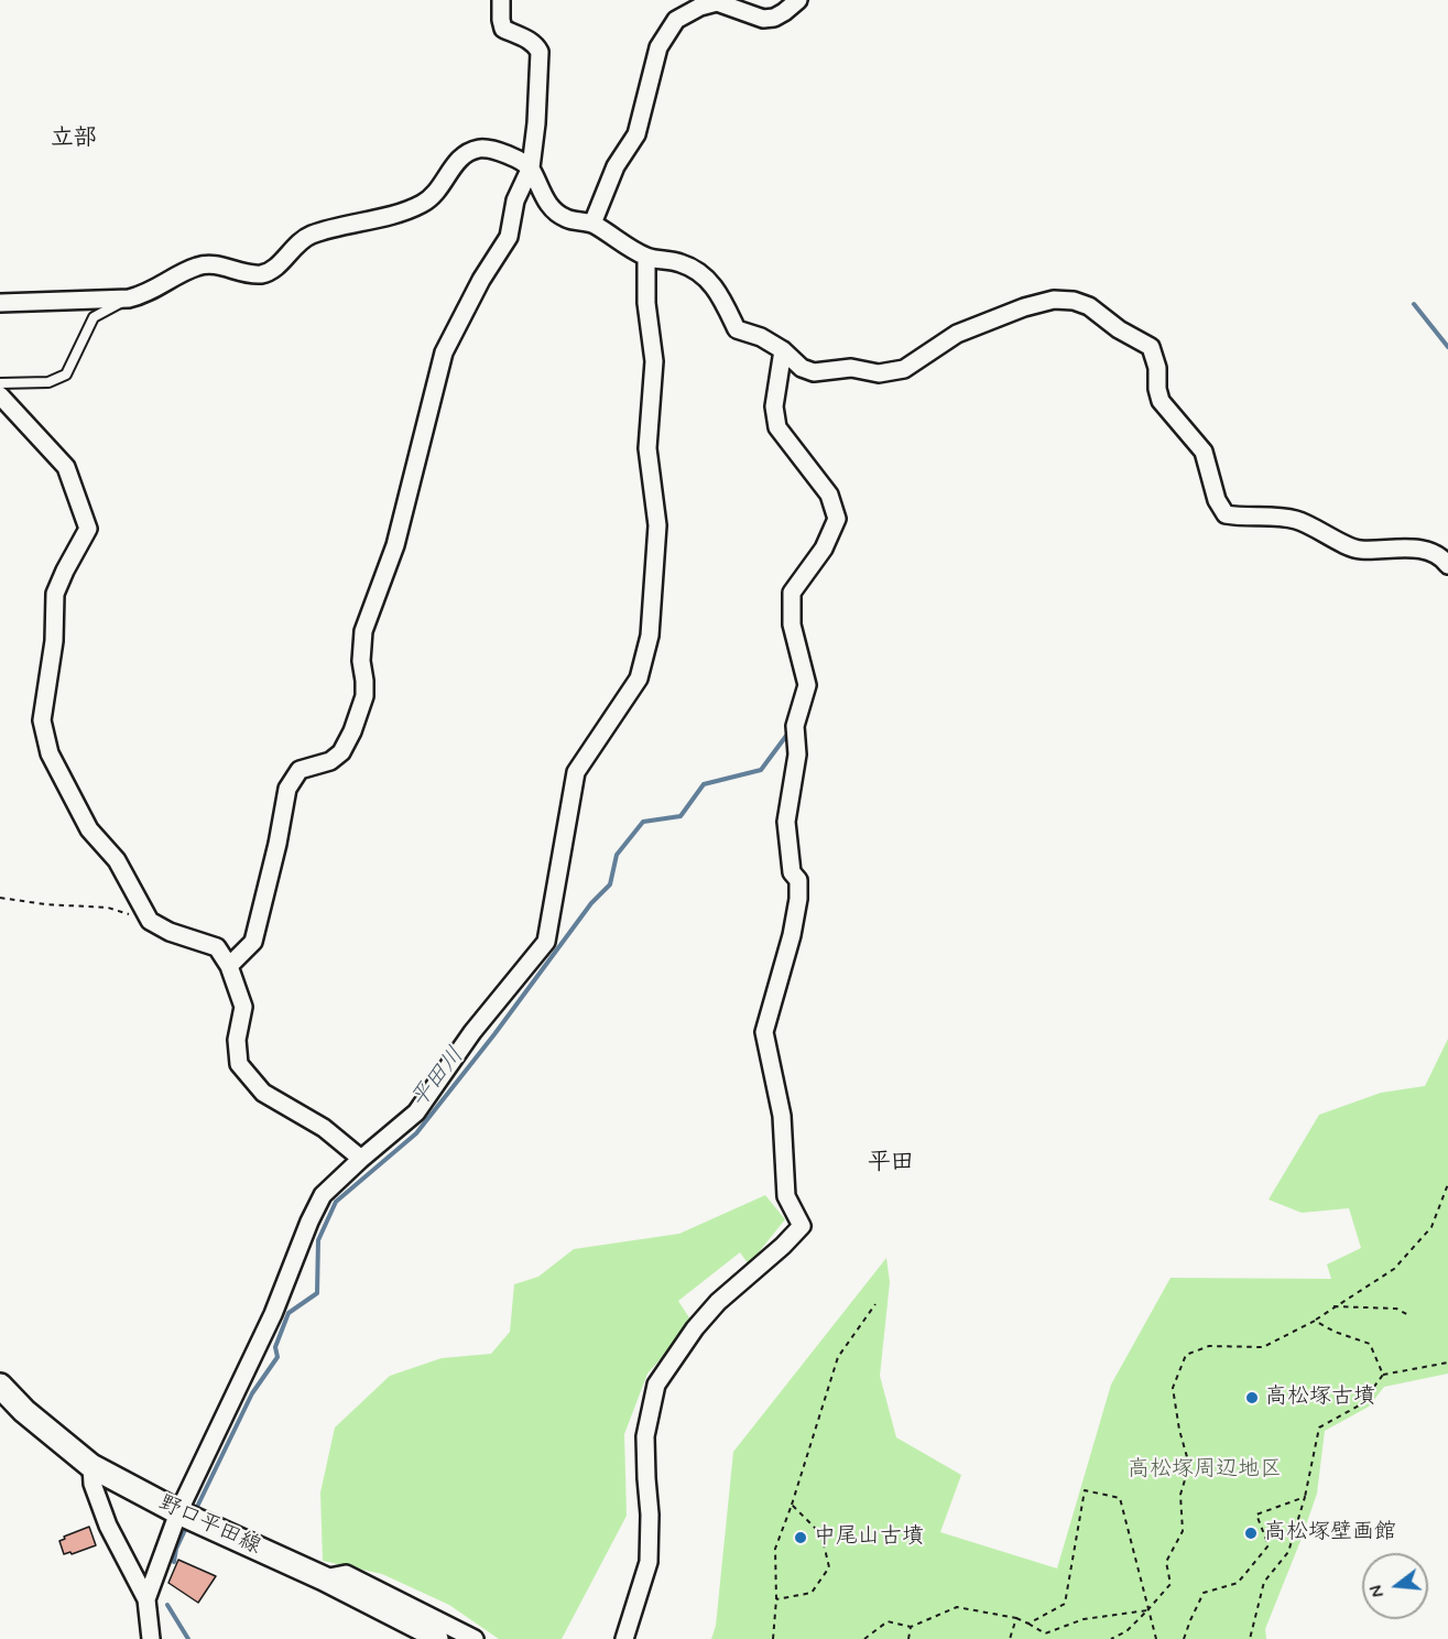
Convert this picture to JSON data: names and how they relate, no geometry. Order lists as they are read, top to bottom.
{
  "streets": {
    "main road": ["野口平田線"]
  },
  "districts": ["立部", "平田"],
  "water": ["平田川"],
  "parks": ["高松塚周辺地区"],
  "places": ["高松塚古墳", "高松塚壁画館", "中尾山古墳"],
  "north": "left"
}
